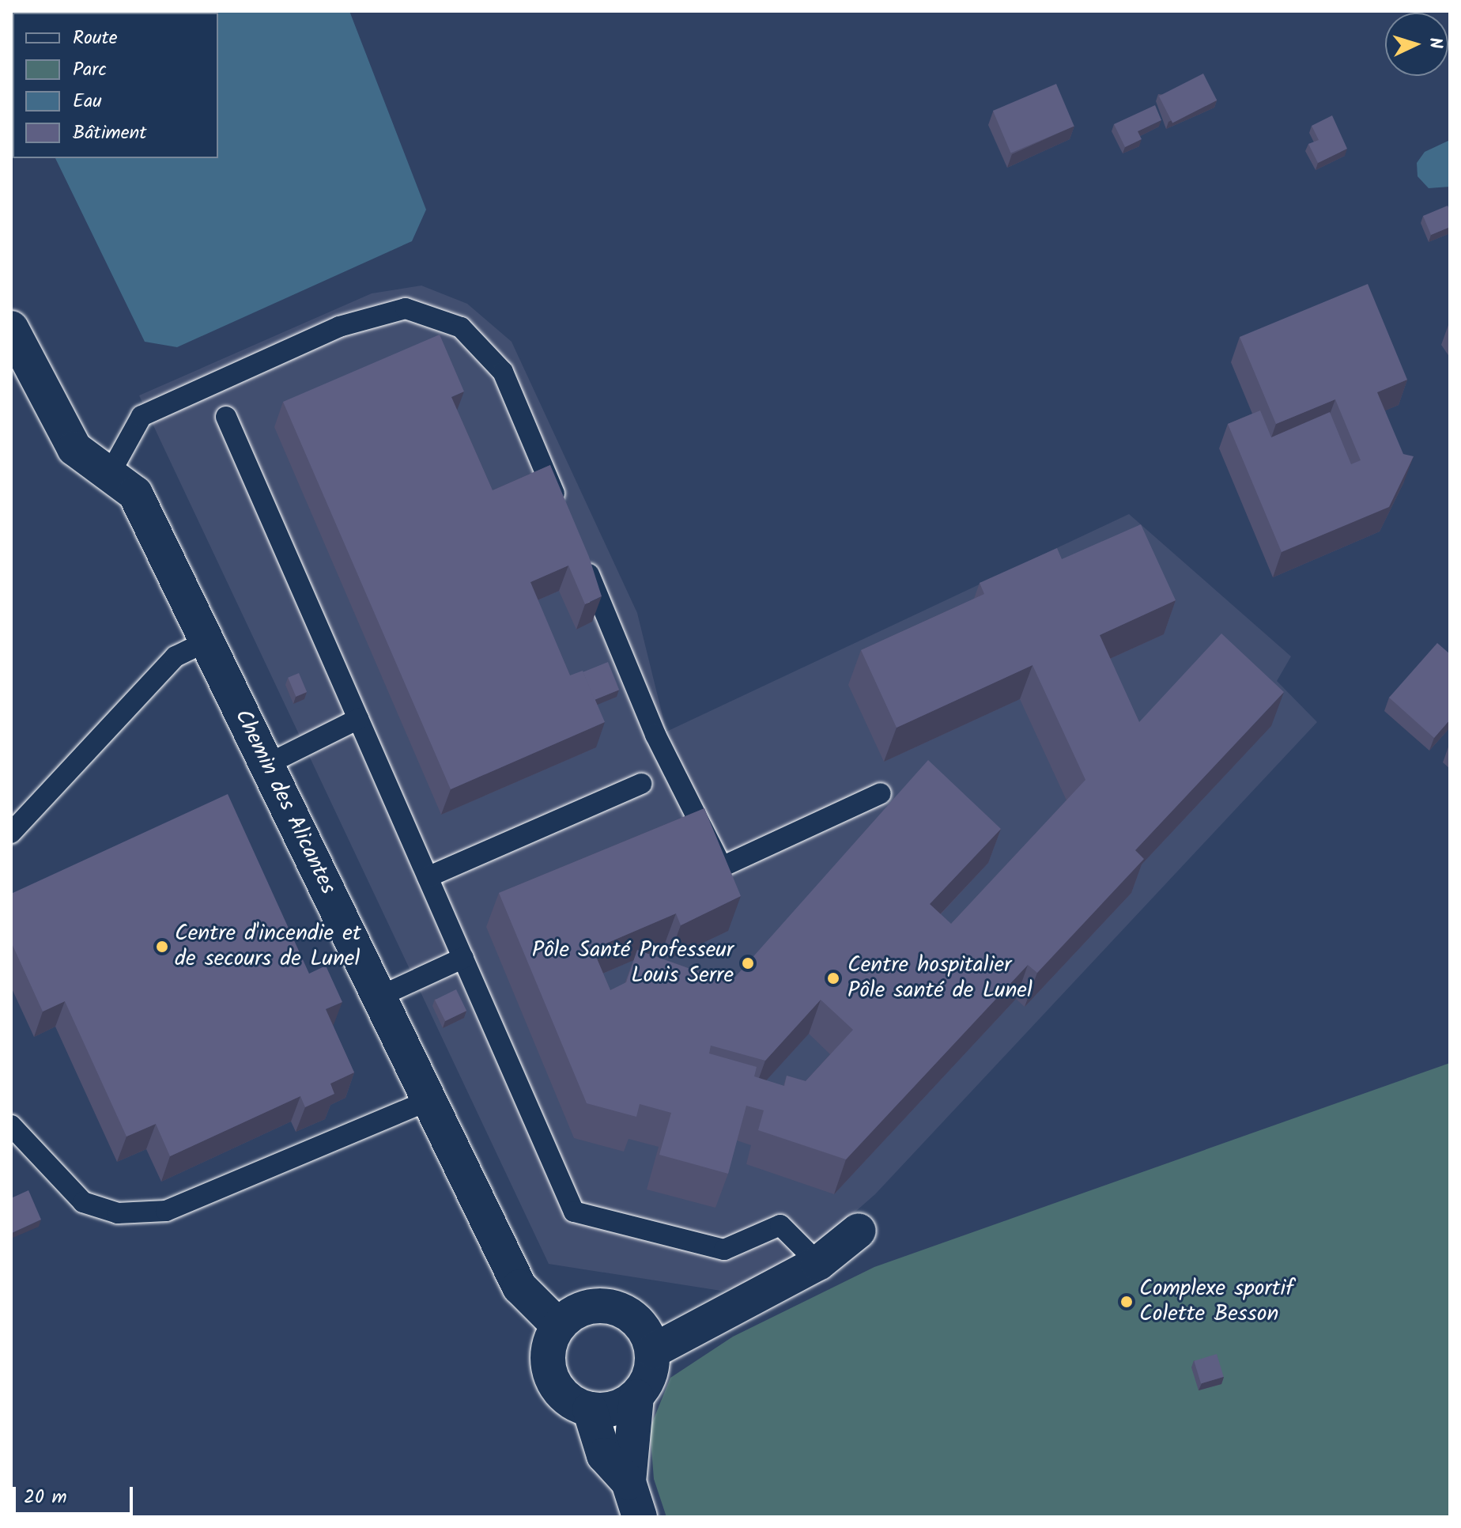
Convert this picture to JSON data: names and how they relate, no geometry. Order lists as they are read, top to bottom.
{
  "streets": {
    "street": ["Chemin des Alicantes"]
  },
  "places": [
    "Centre d'incendie et de secours de Lunel",
    "Pôle Santé Professeur Louis Serre",
    "Centre hospitalier Pôle santé de Lunel",
    "Complexe sportif Colette Besson"
  ],
  "legend": [
    "Route",
    "Parc",
    "Eau",
    "Bâtiment"
  ],
  "scale_bar": "20 m",
  "north": "right"
}
